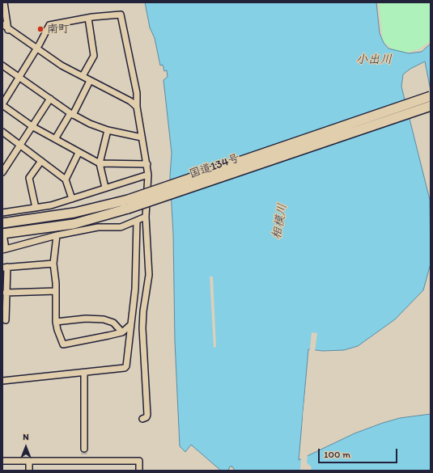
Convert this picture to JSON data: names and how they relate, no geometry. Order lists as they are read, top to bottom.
{
  "streets": {
    "highway": ["国道134号"]
  },
  "water": ["小出川", "相模川"],
  "places": ["南町"],
  "scale_bar": "100 m",
  "north": "top"
}
